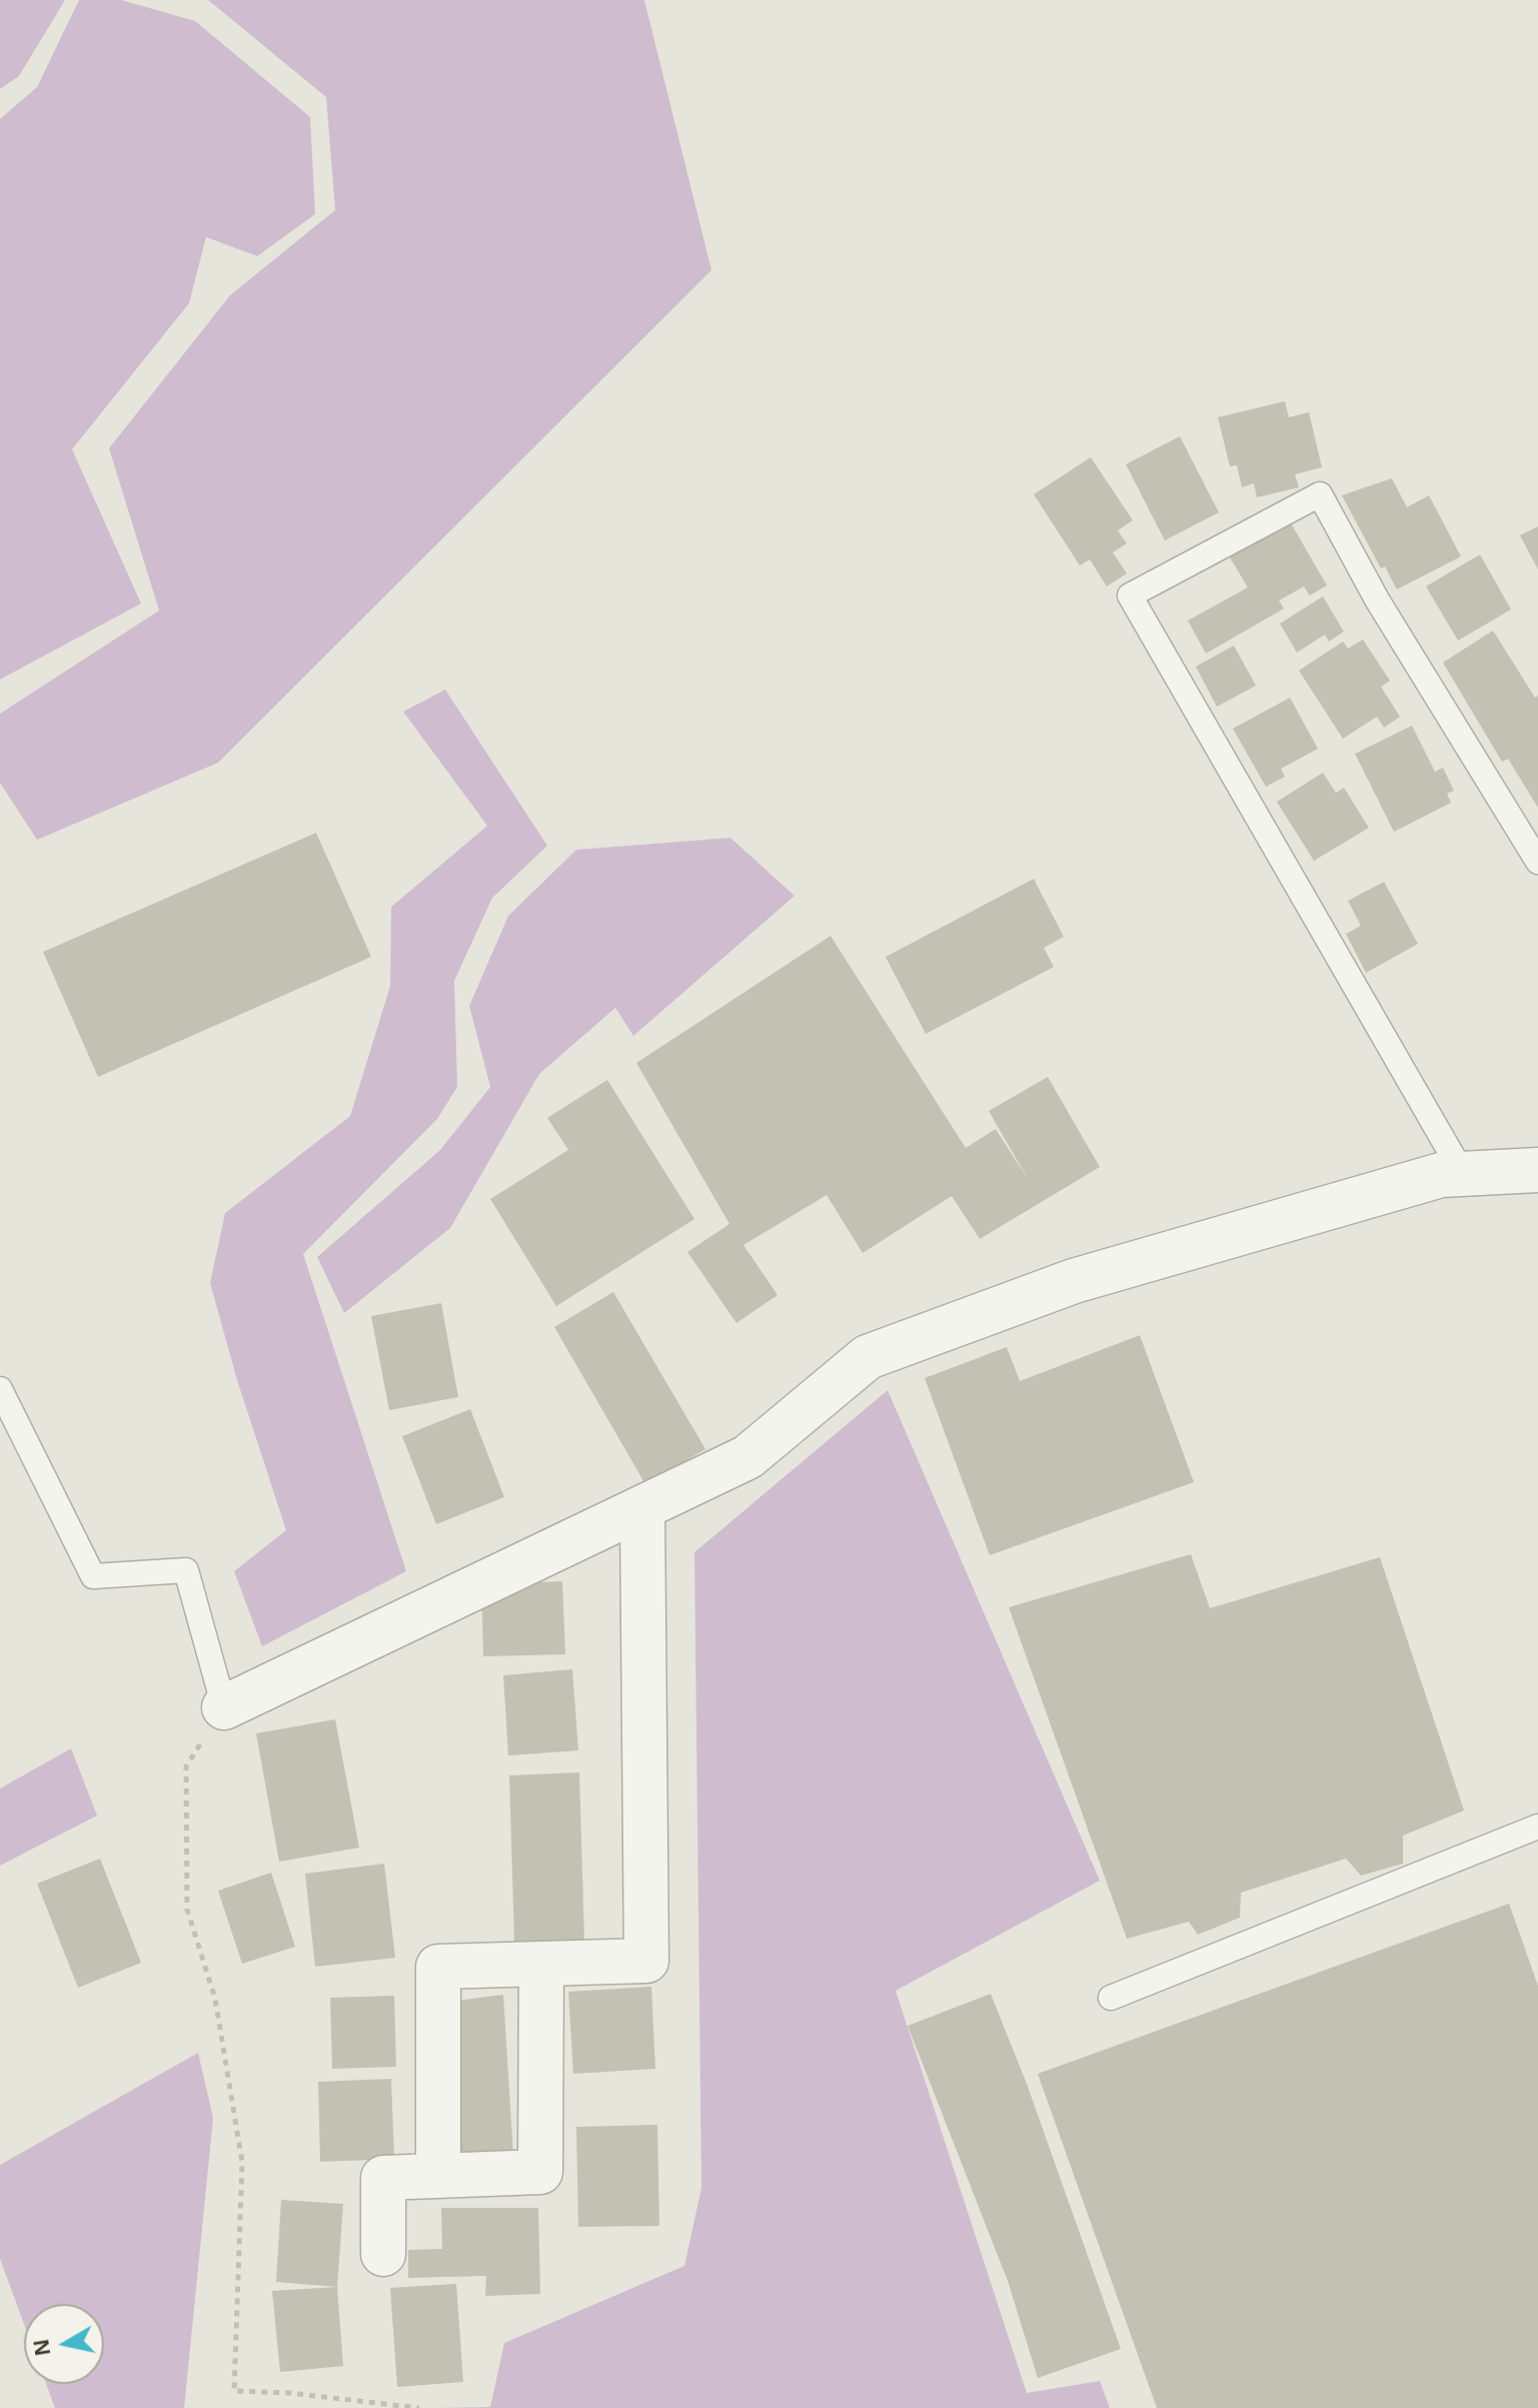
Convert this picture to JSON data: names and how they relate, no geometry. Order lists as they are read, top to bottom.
{
  "north": "left"
}
